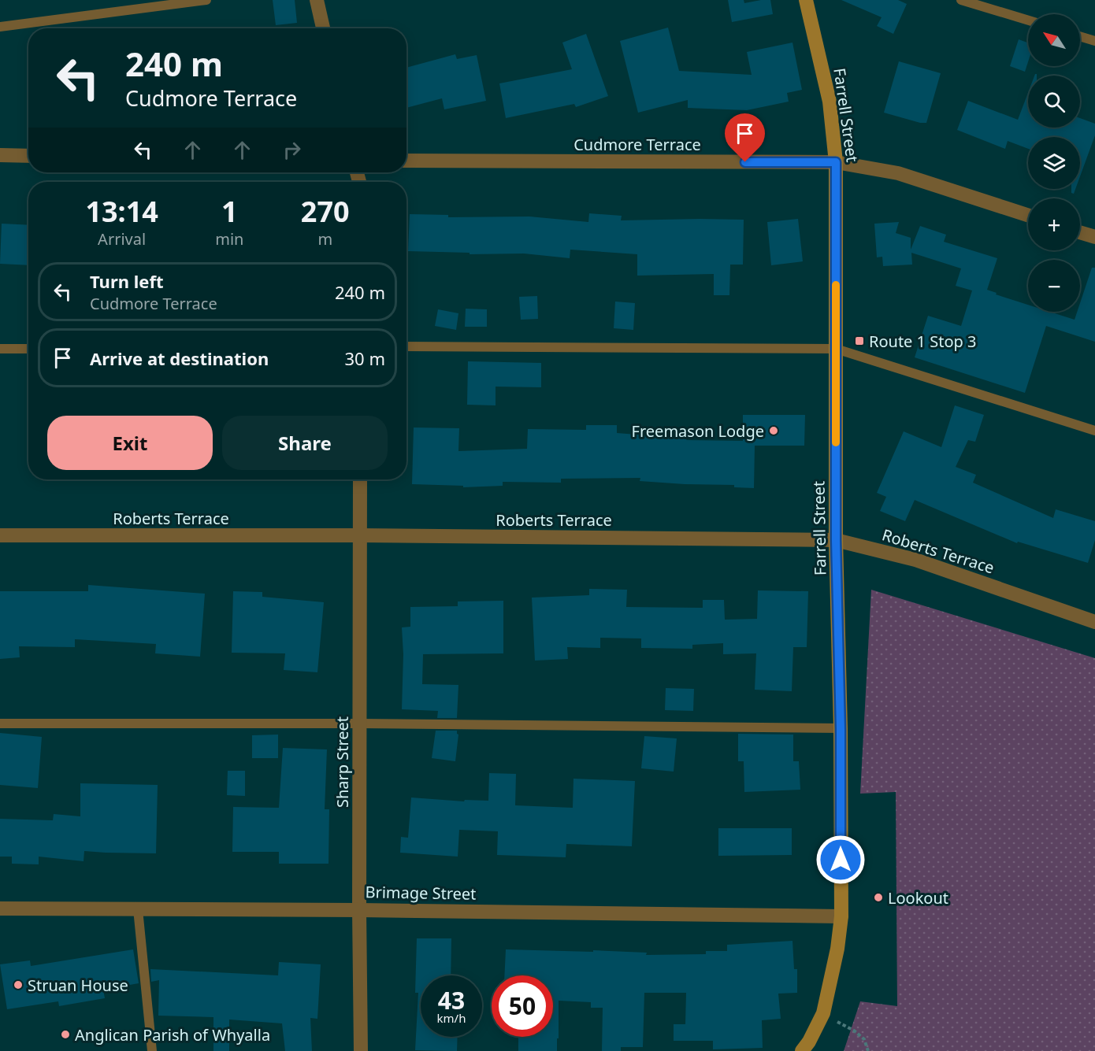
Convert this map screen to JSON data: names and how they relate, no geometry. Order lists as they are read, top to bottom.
{
  "streets": {
    "main road": ["Farrell Street"],
    "street": [
      "Cudmore Terrace",
      "Roberts Terrace",
      "Sharp Street",
      "Brimage Street"
    ]
  },
  "crossings": [
    ["Farrell Street", "Cudmore Terrace"],
    ["Farrell Street", "Roberts Terrace"],
    ["Farrell Street", "Brimage Street"],
    ["Roberts Terrace", "Sharp Street"],
    ["Sharp Street", "Brimage Street"]
  ],
  "places": {
    "transit": ["Route 1 Stop 3"],
    "other": [
      "Freemason Lodge",
      "Lookout",
      "Struan House",
      "Anglican Parish of Whyalla"
    ]
  },
  "north": "top left",
  "page": {
    "map_buttons": ["+", "−"],
    "turn": ["240 m", "Cudmore Terrace"],
    "eta": [
      "13:14",
      "Arrival",
      "1",
      "min",
      "270",
      "m"
    ],
    "list": [
      {
        "name": "Turn left",
        "note": "Cudmore Terrace",
        "value": "240 m"
      },
      {
        "name": "Arrive at destination",
        "value": "30 m"
      }
    ],
    "buttons": ["Exit", "Share"],
    "speed": "43 km/h",
    "limit": "50"
  }
}
